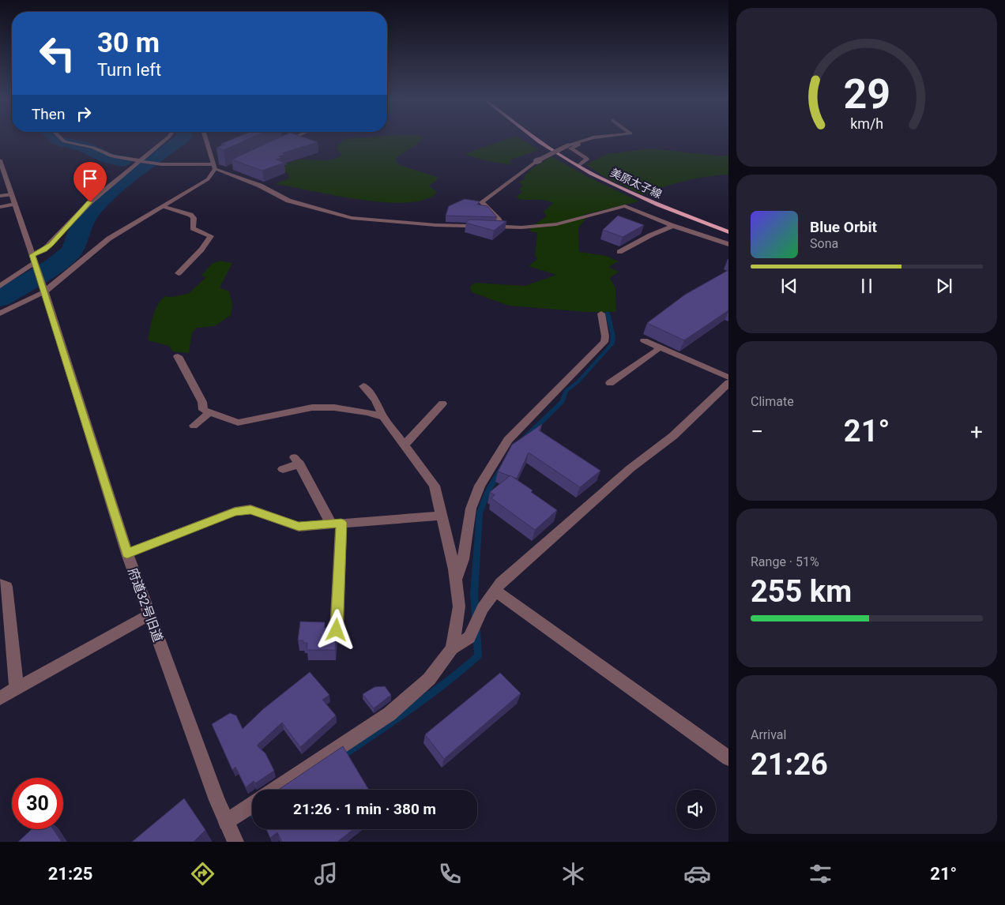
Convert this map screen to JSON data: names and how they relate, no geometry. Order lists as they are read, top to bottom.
{
  "streets": {
    "main road": ["美原太子線"],
    "street": ["府道32号旧道"]
  },
  "page": {
    "turn": ["30 m", "Turn left"],
    "then": "Then",
    "song": ["Blue Orbit", "Sona"],
    "tile": [
      "Climate",
      ["Range · 51%", "255 km"],
      ["Arrival", "21:26"]
    ],
    "heat": ["−", "21°", "+"],
    "limit": "30",
    "trip": "21:26 · 1 min · 380 m",
    "tabs": ["21:25", "21°"],
    "gauge": ["29", "km/h"]
  }
}
